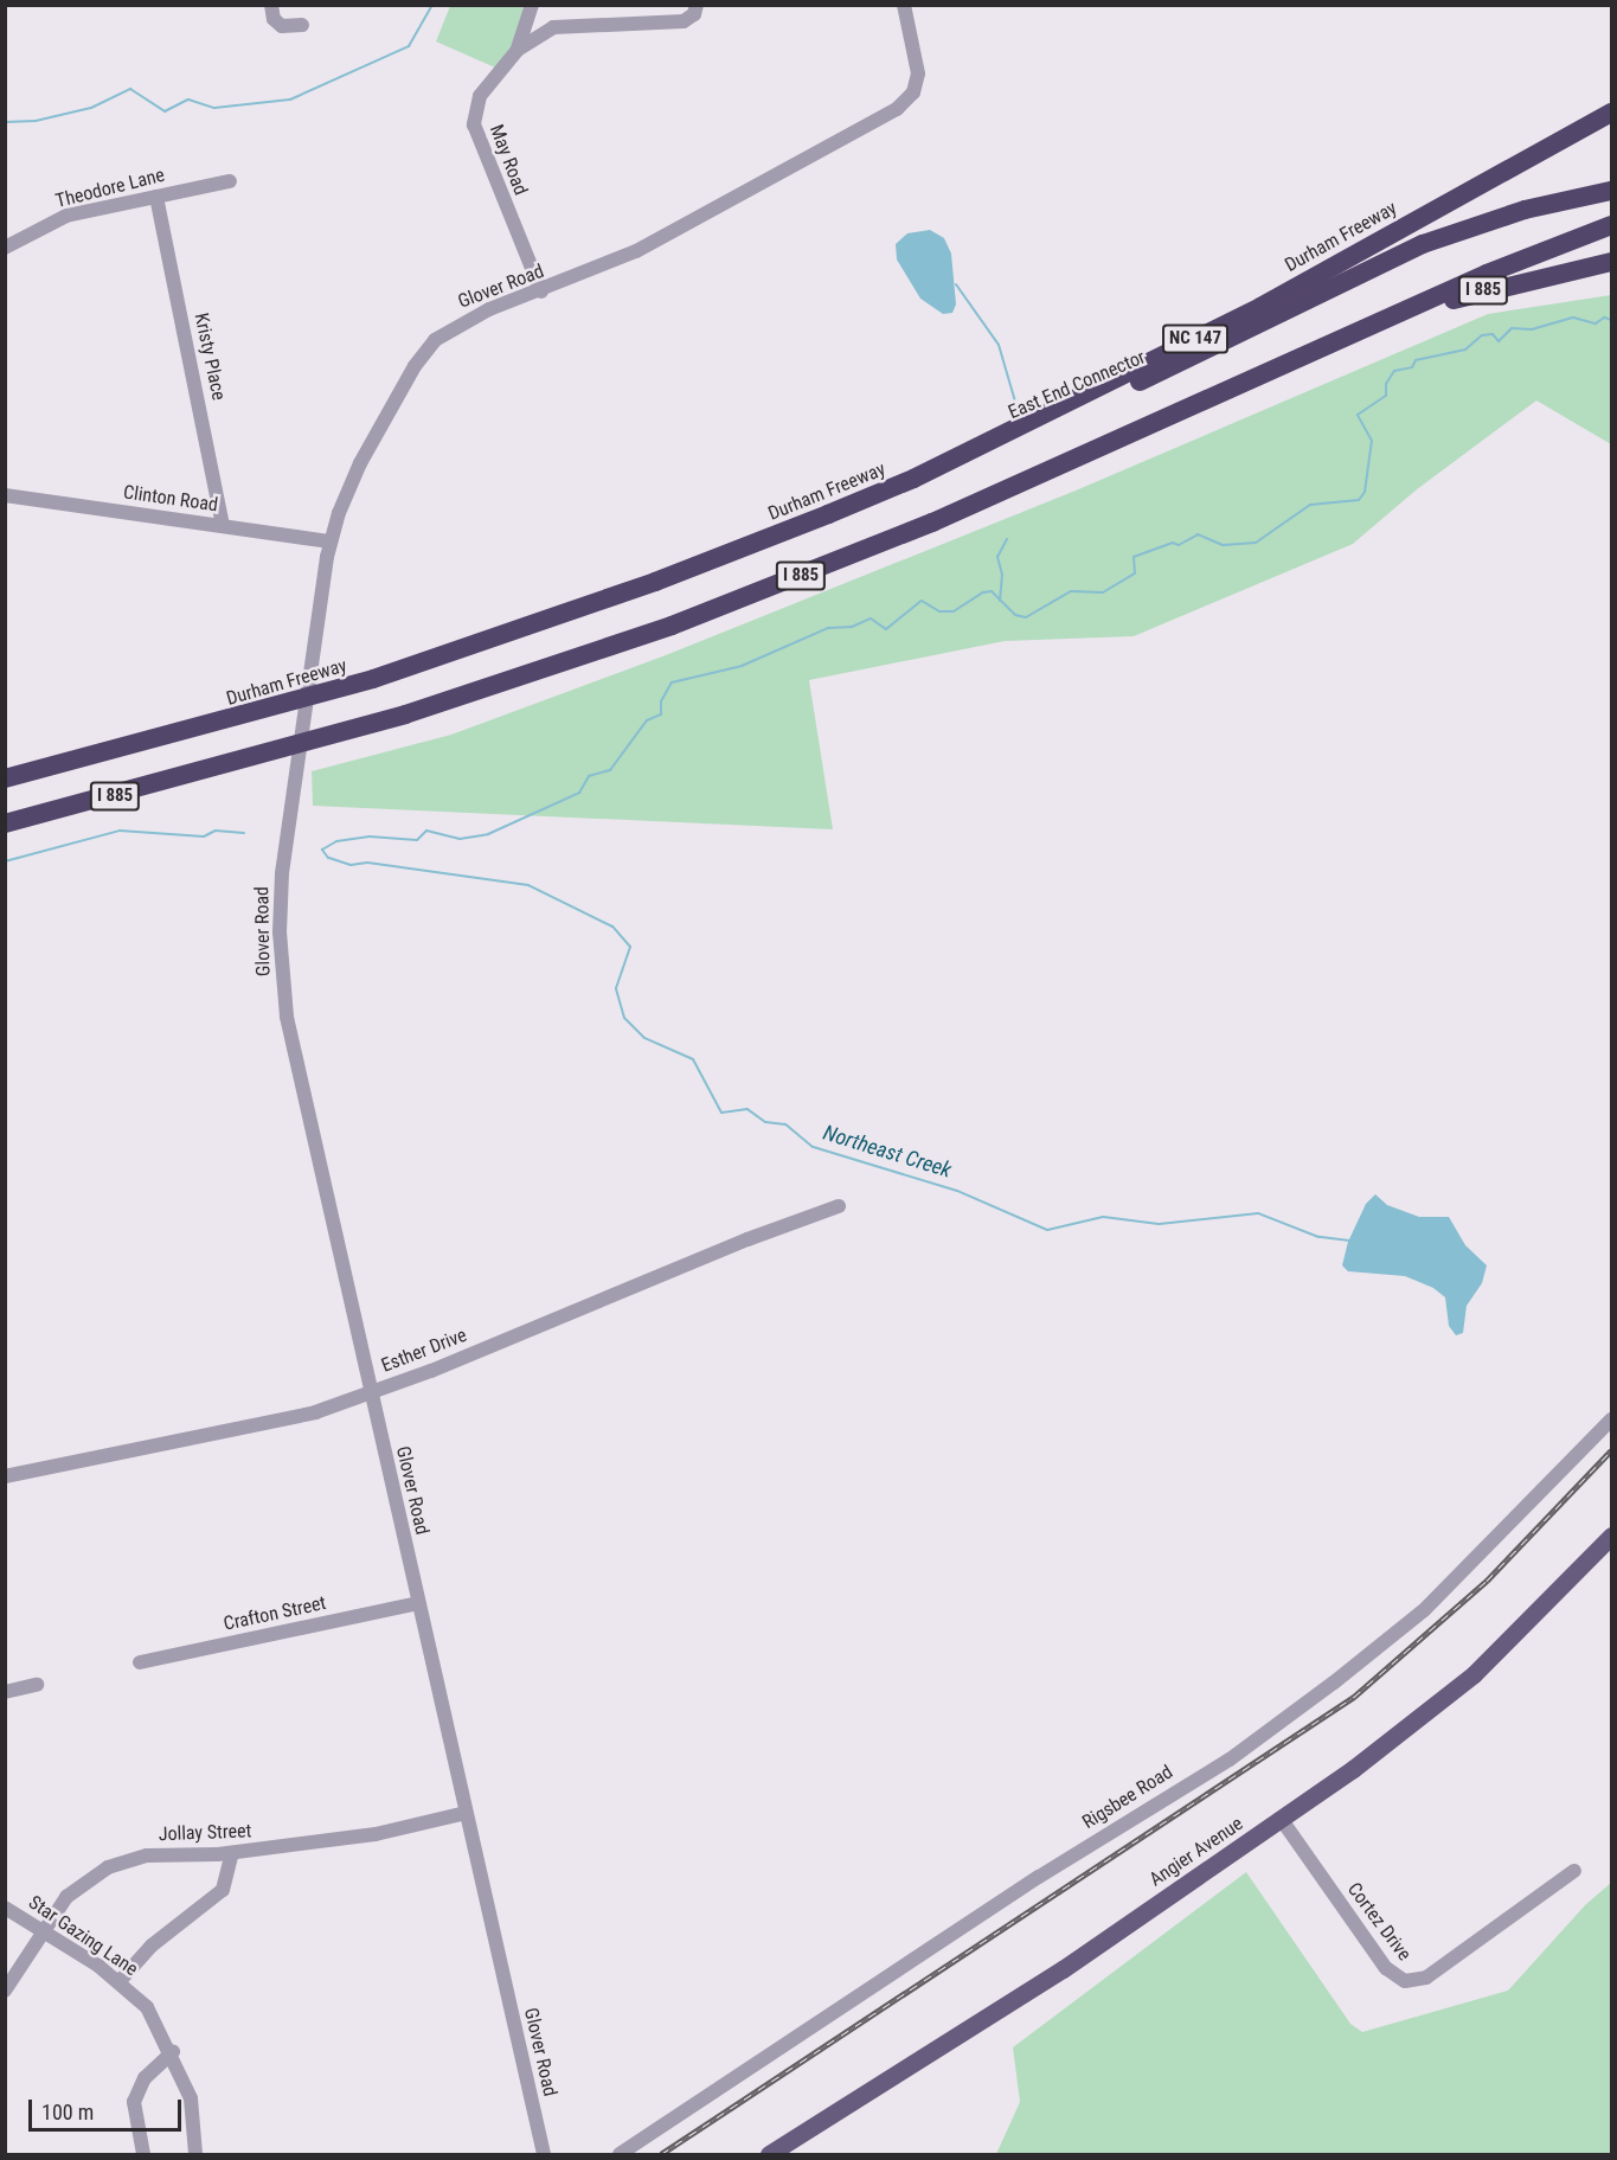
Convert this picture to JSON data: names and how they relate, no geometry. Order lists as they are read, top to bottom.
{
  "streets": {
    "highway": [
      "Durham Freeway",
      "I 885",
      "NC 147",
      "East End Connector"
    ],
    "main road": ["Angier Avenue"],
    "street": [
      "May Road",
      "Theodore Lane",
      "Glover Road",
      "Kristy Place",
      "Clinton Road",
      "Esther Drive",
      "Crafton Street",
      "Rigsbee Road",
      "Jollay Street",
      "Cortez Drive",
      "Star Gazing Lane"
    ]
  },
  "crossings": [
    ["May Road", "Glover Road"],
    ["Theodore Lane", "Kristy Place"],
    ["Durham Freeway", "East End Connector"],
    ["Glover Road", "Clinton Road"],
    ["Glover Road", "Esther Drive"],
    ["Glover Road", "Crafton Street"],
    ["Glover Road", "Jollay Street"],
    ["Kristy Place", "Clinton Road"],
    ["Jollay Street", "Star Gazing Lane"],
    ["Angier Avenue", "Cortez Drive"]
  ],
  "water": ["Northeast Creek"],
  "scale_bar": "100 m"
}
